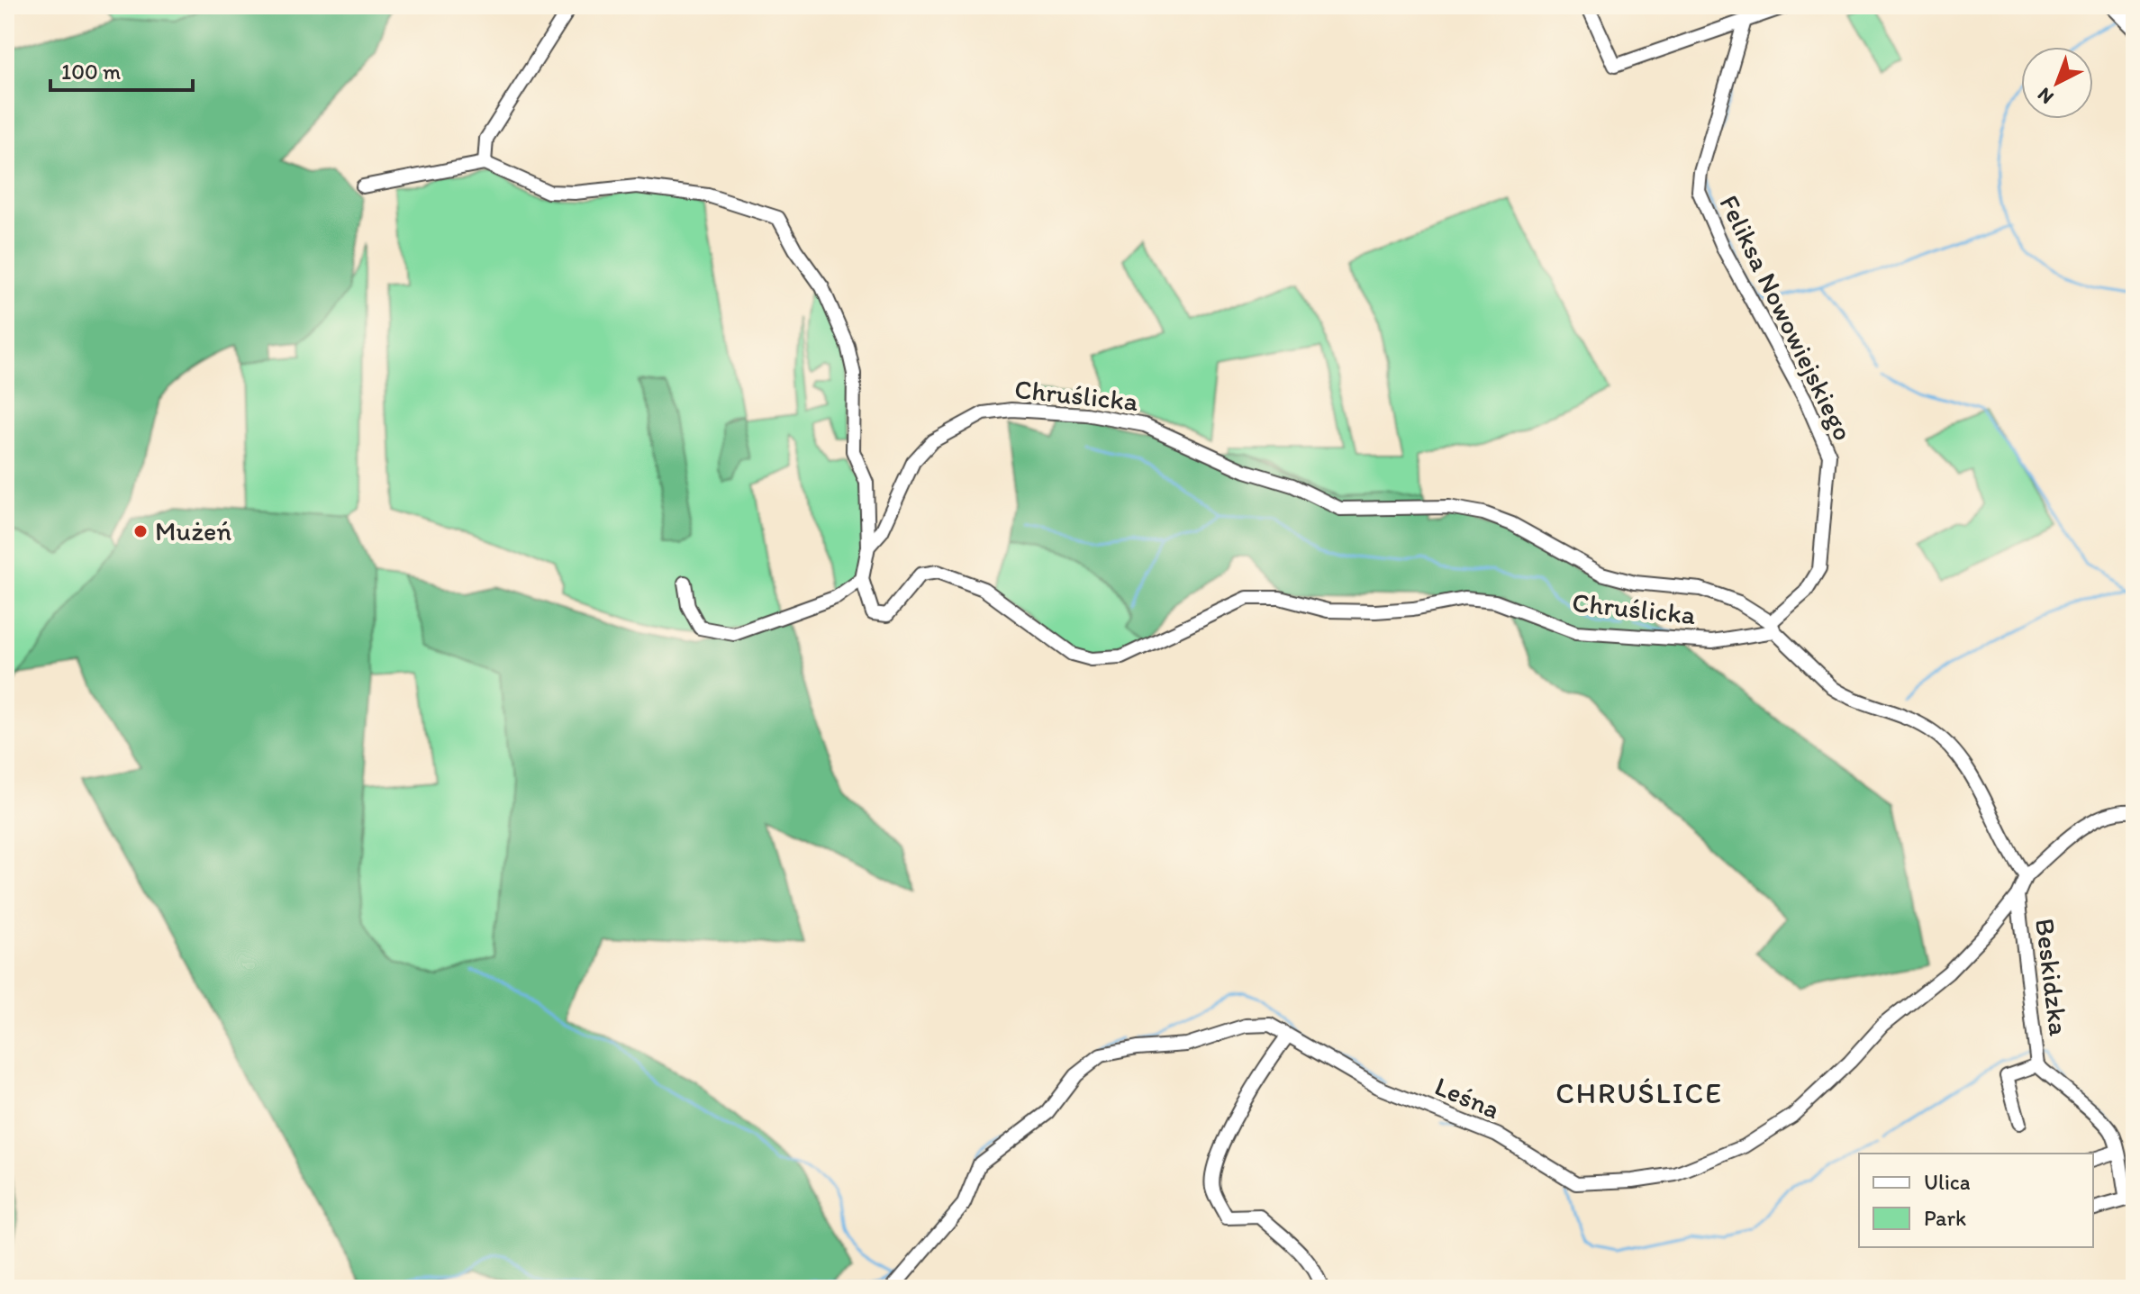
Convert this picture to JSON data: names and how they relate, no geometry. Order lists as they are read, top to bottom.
{
  "streets": {
    "street": [
      "Feliksa Nowowiejskiego",
      "Chruślicka",
      "Beskidzka",
      "Leśna"
    ]
  },
  "crossings": [
    ["Feliksa Nowowiejskiego", "Chruślicka"],
    ["Chruślicka", "Leśna"],
    ["Beskidzka", "Leśna"]
  ],
  "districts": ["CHRUŚLICE"],
  "places": ["Mużeń"],
  "legend": ["Ulica", "Park"],
  "scale_bar": "100 m",
  "north": "bottom left"
}
